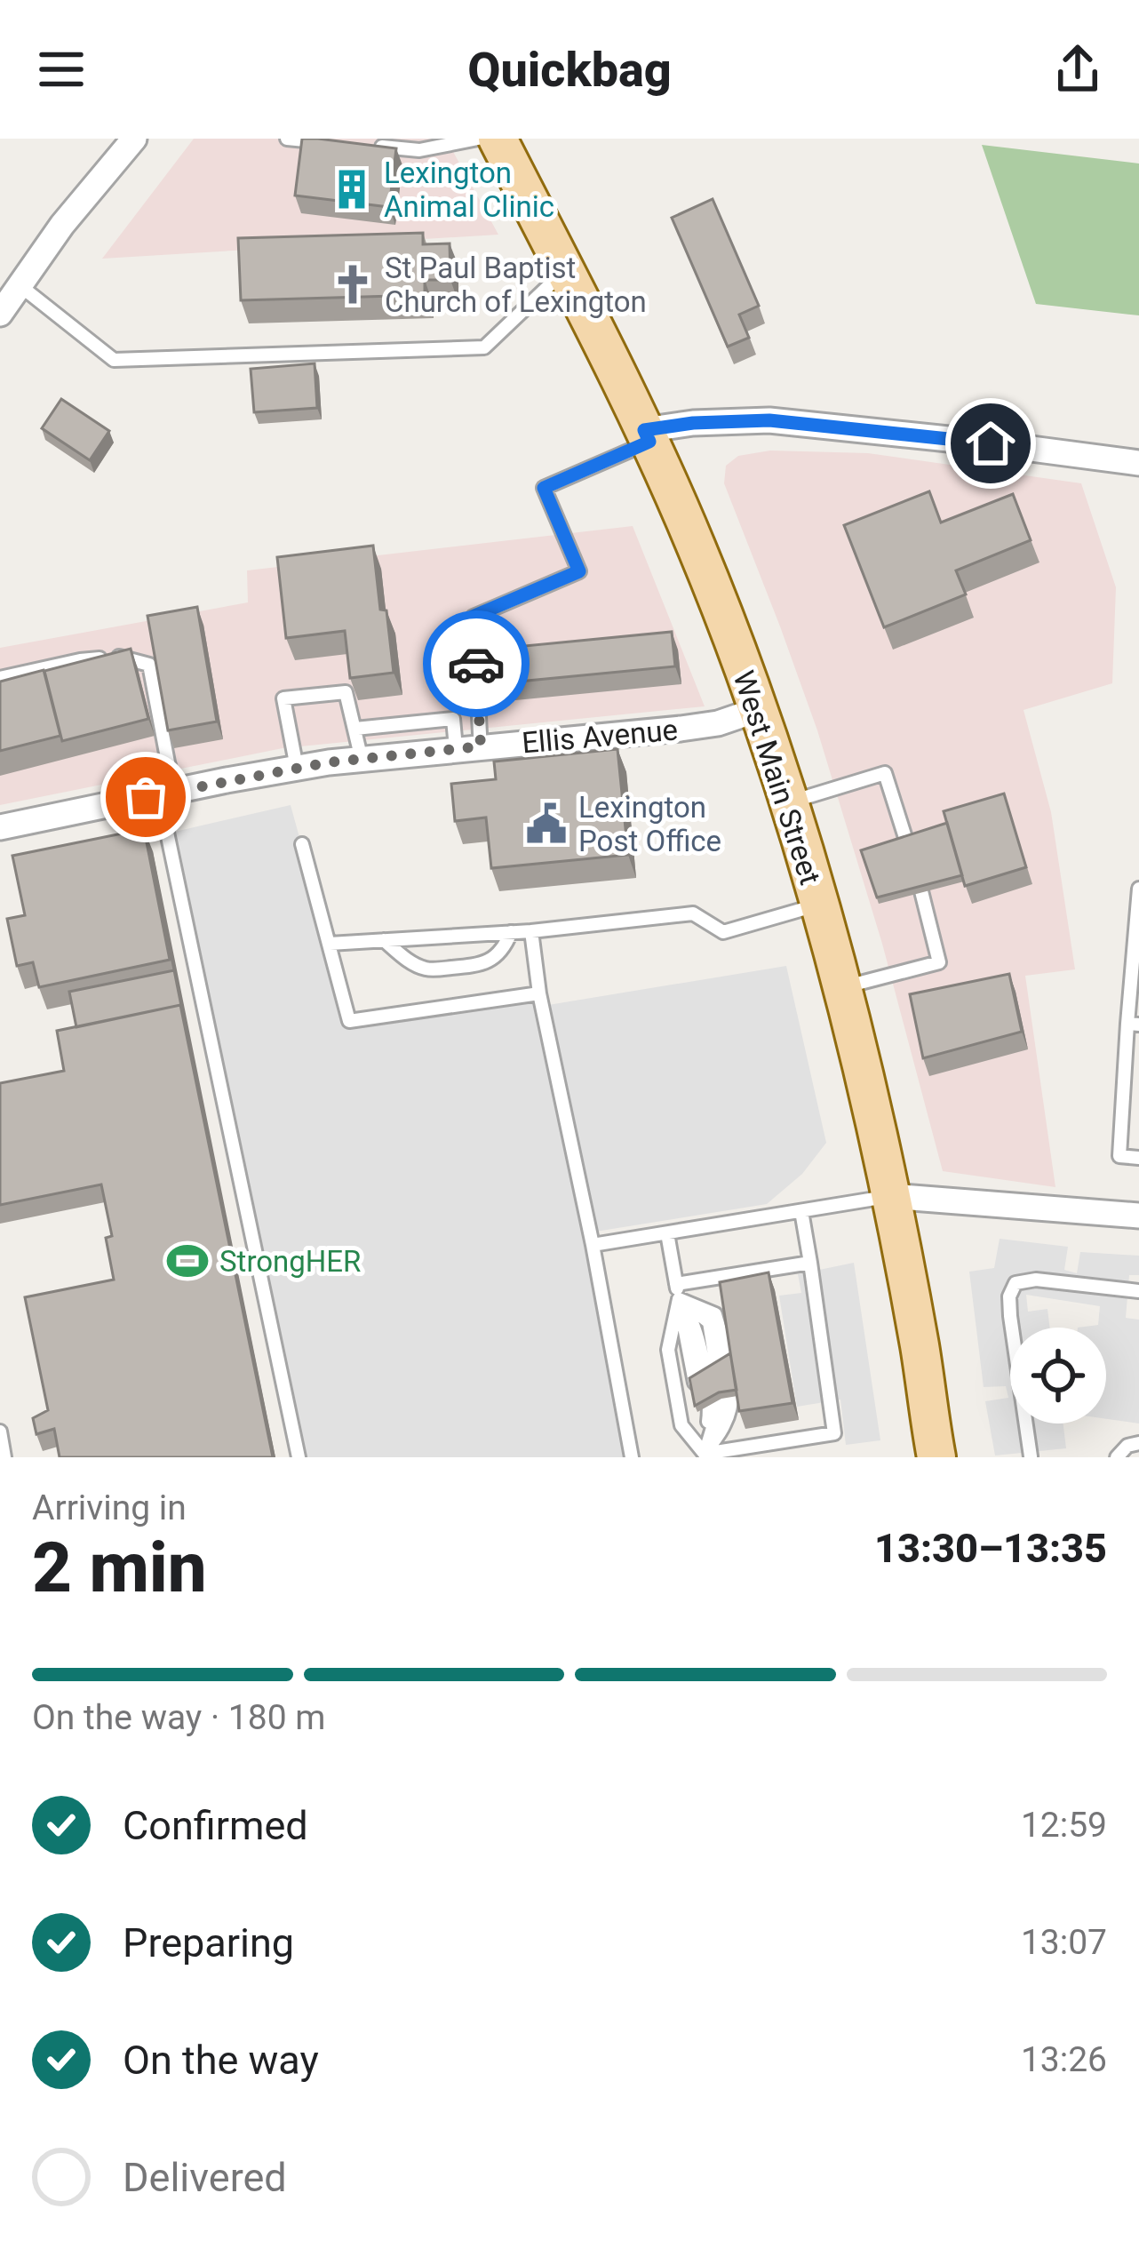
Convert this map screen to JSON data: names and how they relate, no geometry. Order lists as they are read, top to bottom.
{
  "streets": {
    "main road": ["West Main Street"],
    "street": ["Ellis Avenue"]
  },
  "crossings": [
    ["Ellis Avenue", "West Main Street"]
  ],
  "places": {
    "building": ["Lexington Animal Clinic"],
    "church": ["St Paul Baptist Church of Lexington"],
    "public building": ["Lexington Post Office"],
    "sports": ["StrongHER"]
  },
  "page": {
    "header": "Quickbag",
    "heading": ["2 min", "Arriving in", "13:30–13:35"],
    "bar": "On the way · 180 m",
    "list": [
      ["Confirmed", "12:59"],
      ["Preparing", "13:07"],
      ["On the way", "13:26"],
      "Delivered"
    ]
  }
}
